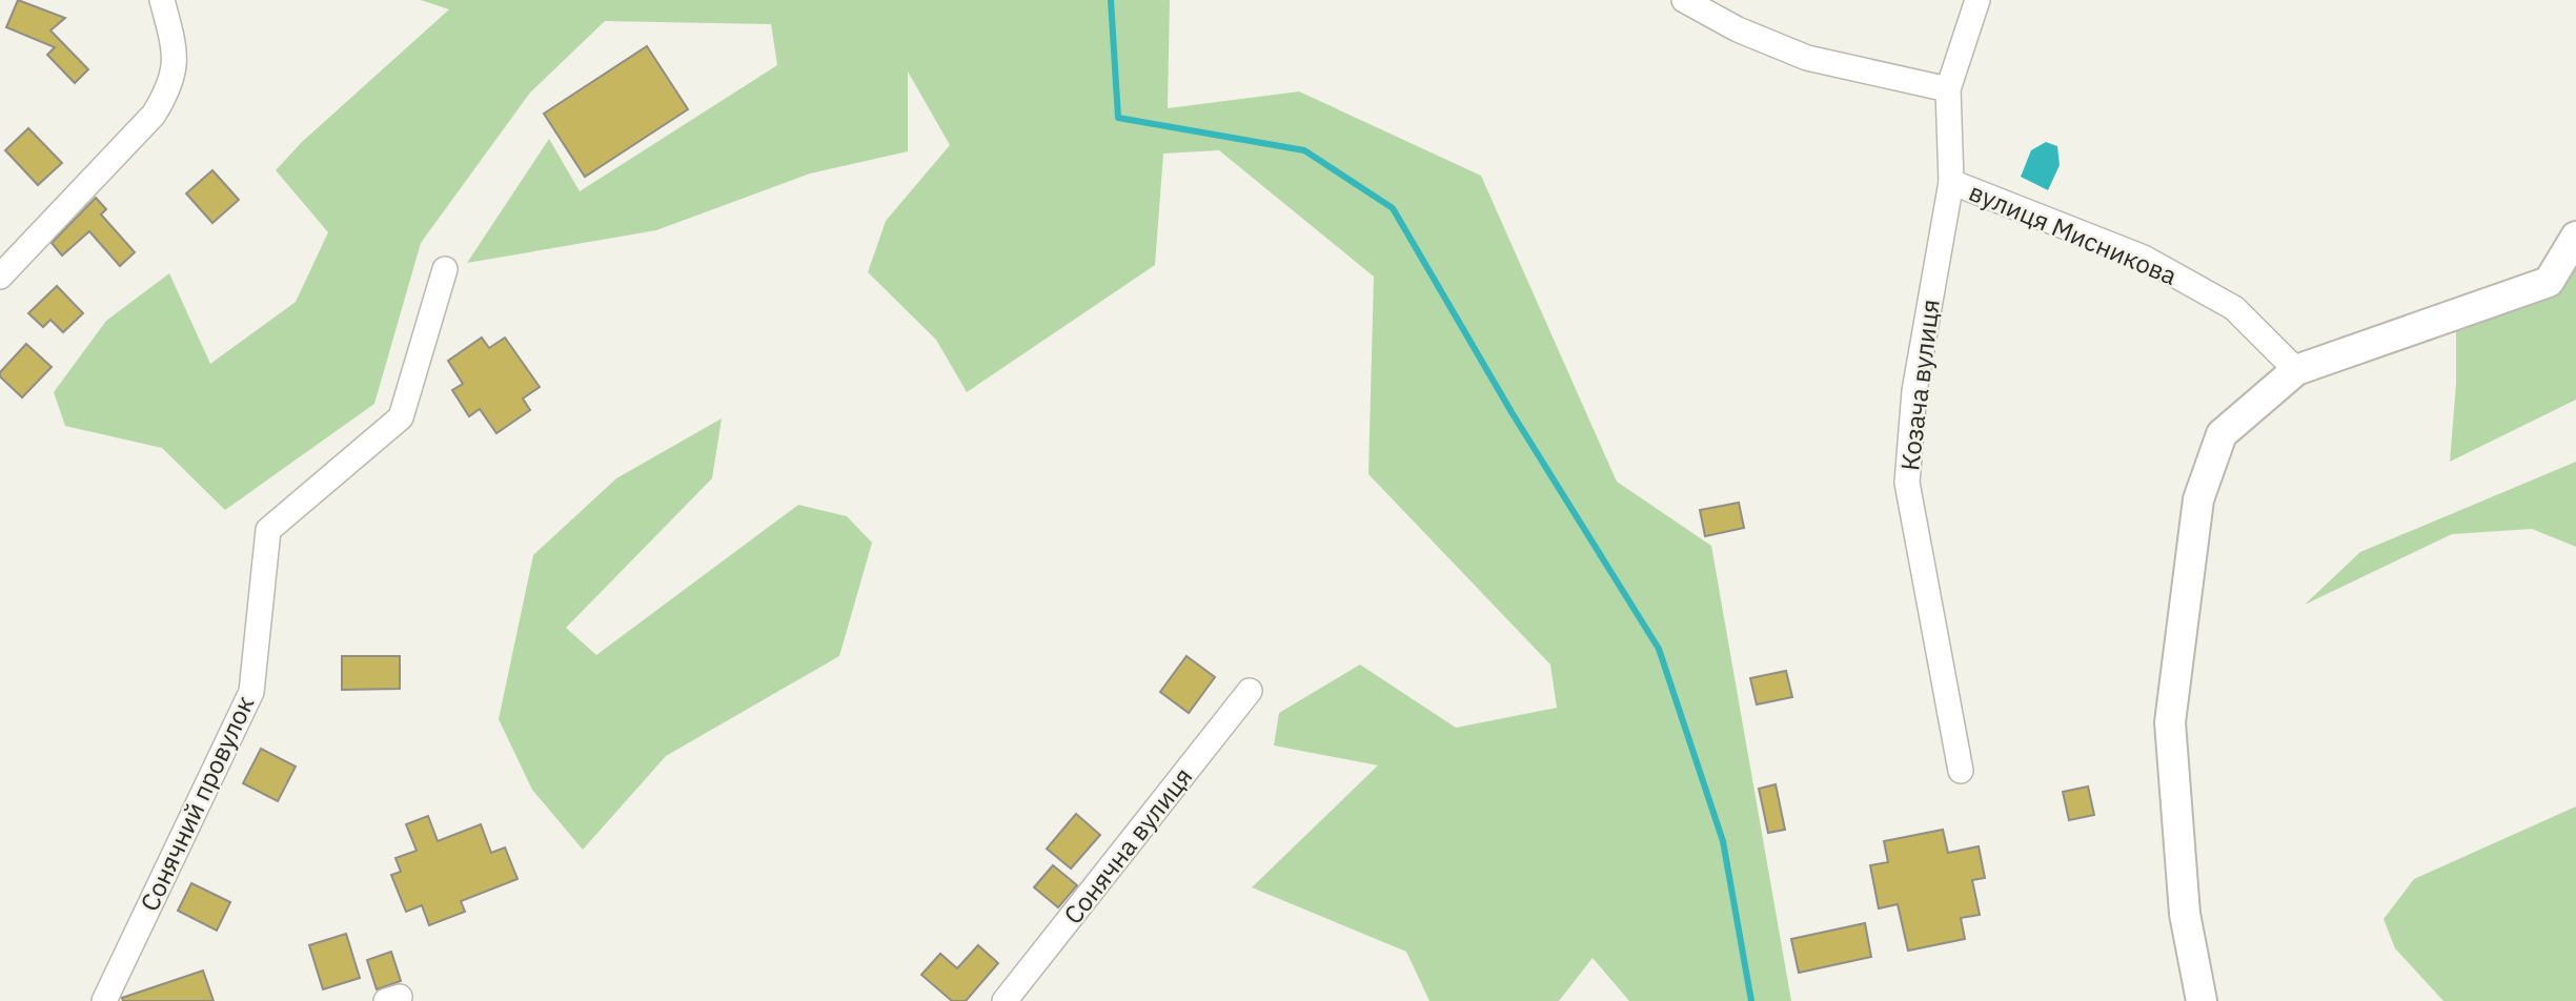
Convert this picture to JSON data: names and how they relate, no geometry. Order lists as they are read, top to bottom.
{
  "streets": {
    "street": [
      "вулиця Мисникова",
      "Козача вулиця",
      "Сонячний провулок",
      "Сонячна вулиця"
    ]
  },
  "crossings": [
    ["вулиця Мисникова", "Козача вулиця"]
  ]
}
